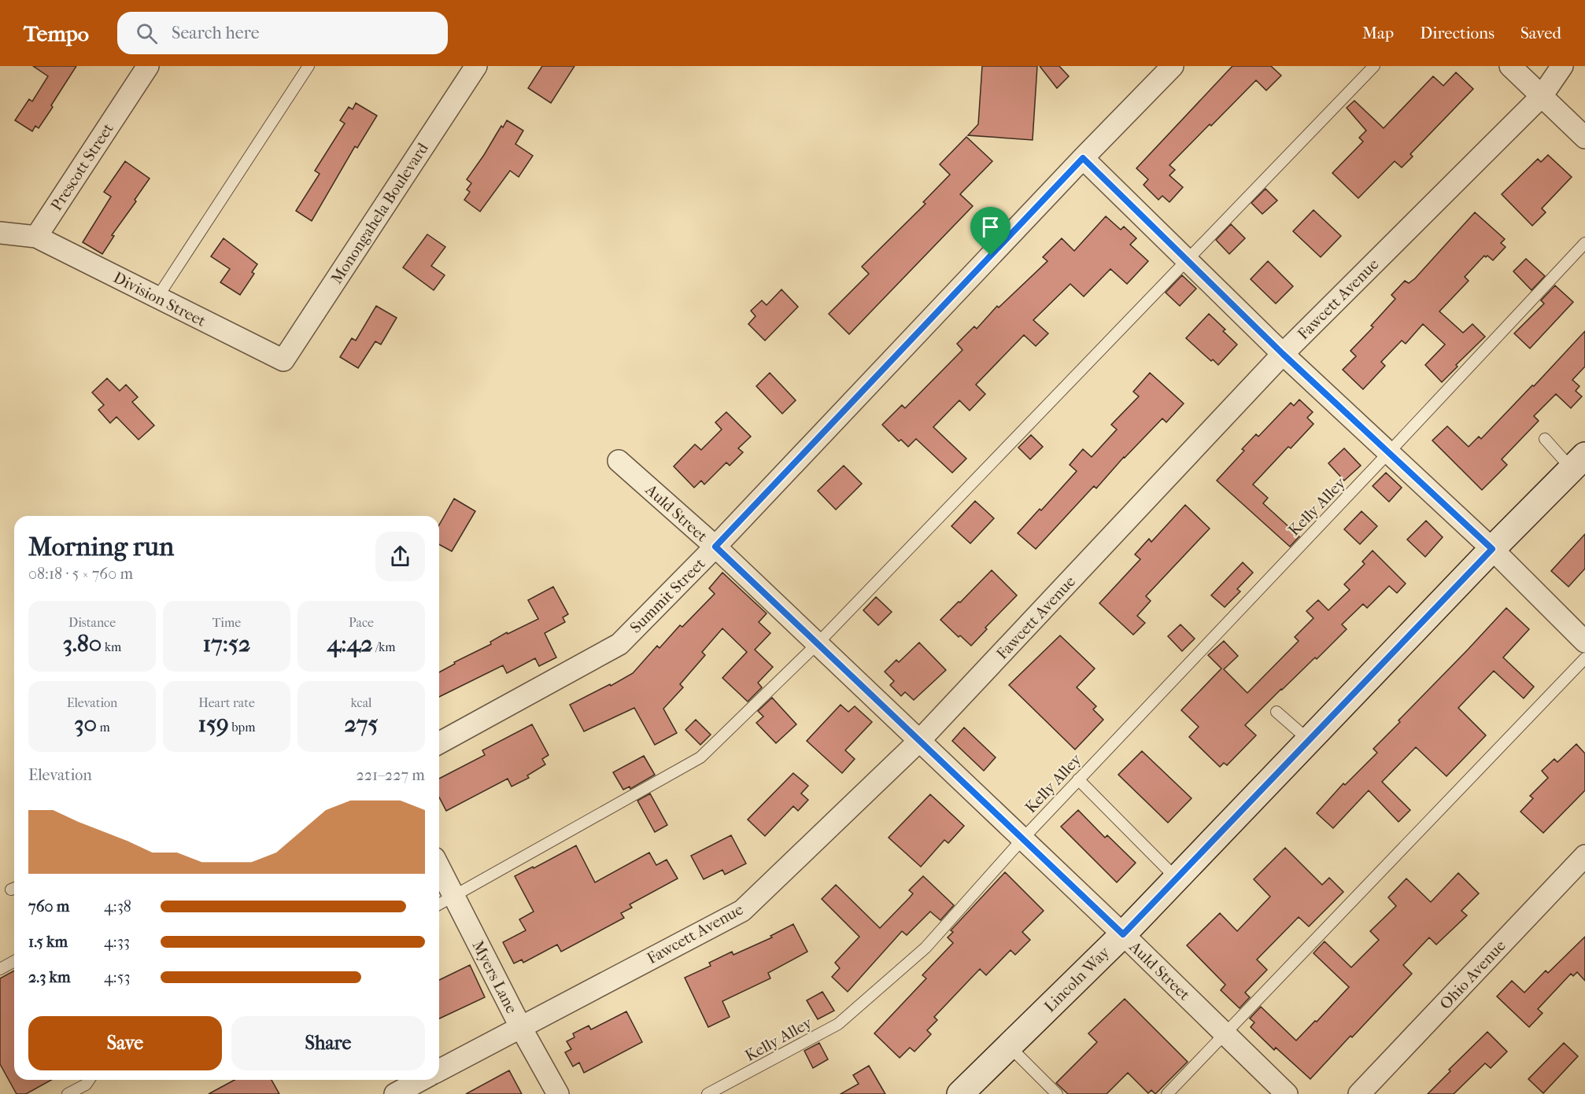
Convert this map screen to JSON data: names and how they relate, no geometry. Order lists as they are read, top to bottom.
{
  "streets": {
    "main road": ["Lincoln Way"],
    "street": [
      "Prescott Street",
      "Monongahela Boulevard",
      "Division Street",
      "Fawcett Avenue",
      "Auld Street",
      "Summit Street",
      "Ohio Avenue",
      "Myers Lane"
    ],
    "lane": ["Kelly Alley"]
  },
  "crossings": [
    ["Prescott Street", "Division Street"],
    ["Monongahela Boulevard", "Division Street"],
    ["Fawcett Avenue", "Auld Street"],
    ["Fawcett Avenue", "Myers Lane"],
    ["Kelly Alley", "Auld Street"],
    ["Auld Street", "Summit Street"],
    ["Auld Street", "Lincoln Way"]
  ],
  "page": {
    "header": "Tempo",
    "search": "Search here",
    "nav": ["Map", "Directions", "Saved"],
    "heading": ["Morning run", "08:18 · 5 × 760 m"],
    "stats": [
      ["Distance", "3.80 km"],
      ["Time", "17:52"],
      ["Pace", "4:42 /km"],
      ["Elevation", "30 m"],
      ["Heart rate", "159 bpm"],
      ["kcal", "275"]
    ],
    "chart": ["Elevation", "221–227 m"],
    "list": [
      {
        "name": "760 m",
        "note": "4:38"
      },
      {
        "name": "1.5 km",
        "note": "4:33"
      },
      {
        "name": "2.3 km",
        "note": "4:53"
      }
    ],
    "buttons": ["Save", "Share"]
  }
}
